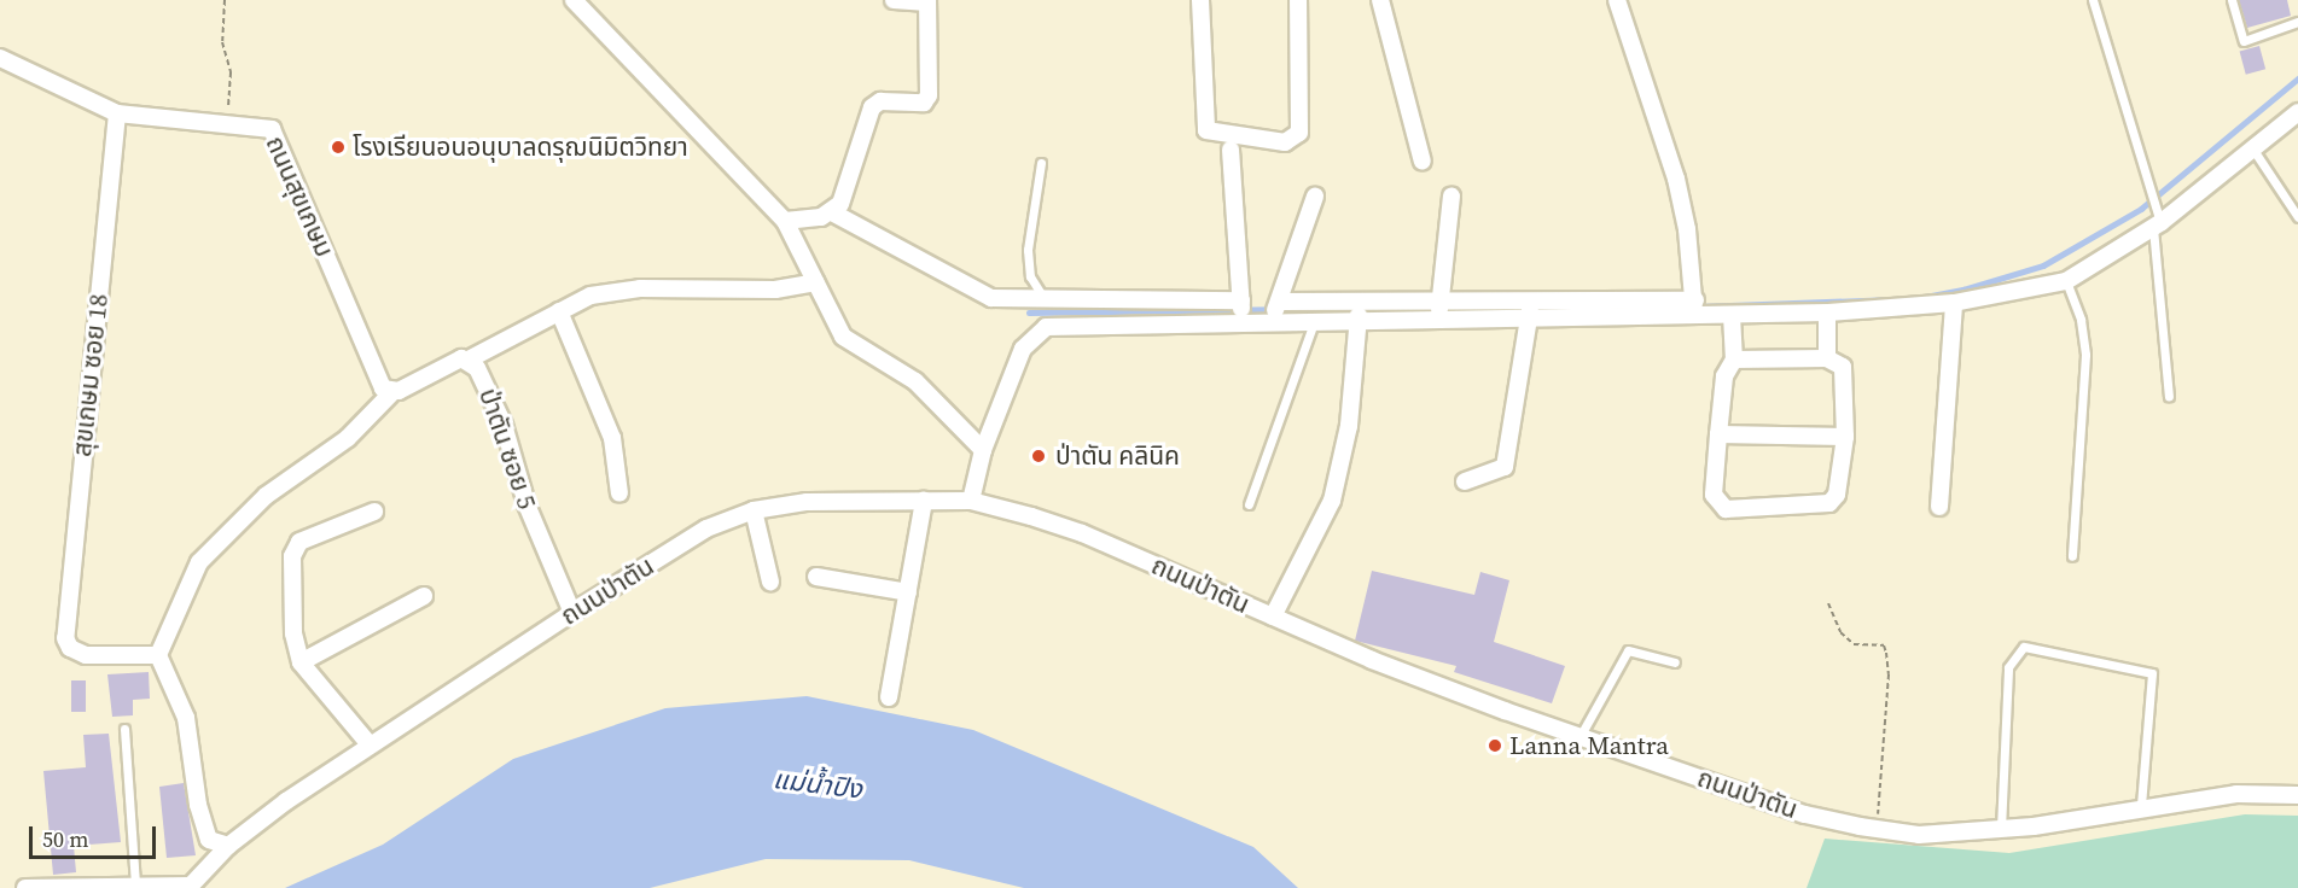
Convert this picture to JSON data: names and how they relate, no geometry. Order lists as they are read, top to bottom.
{
  "streets": {
    "street": [
      "ถนนสุขเกษม",
      "สุขเกษม ซอย 18",
      "ป่าตัน ซอย 5",
      "ถนนป่าตัน"
    ]
  },
  "crossings": [
    ["ถนนสุขเกษม", "สุขเกษม ซอย 18"],
    ["ถนนสุขเกษม", "ป่าตัน ซอย 5"],
    ["สุขเกษม ซอย 18", "ป่าตัน ซอย 5"],
    ["ป่าตัน ซอย 5", "ถนนป่าตัน"]
  ],
  "water": ["แม่น้ำปิง"],
  "places": ["โรงเรียนอนอนุบาลดรุฌนิมิตวิทยา", "ป่าตัน คลินิค", "Lanna Mantra"],
  "scale_bar": "50 m"
}
